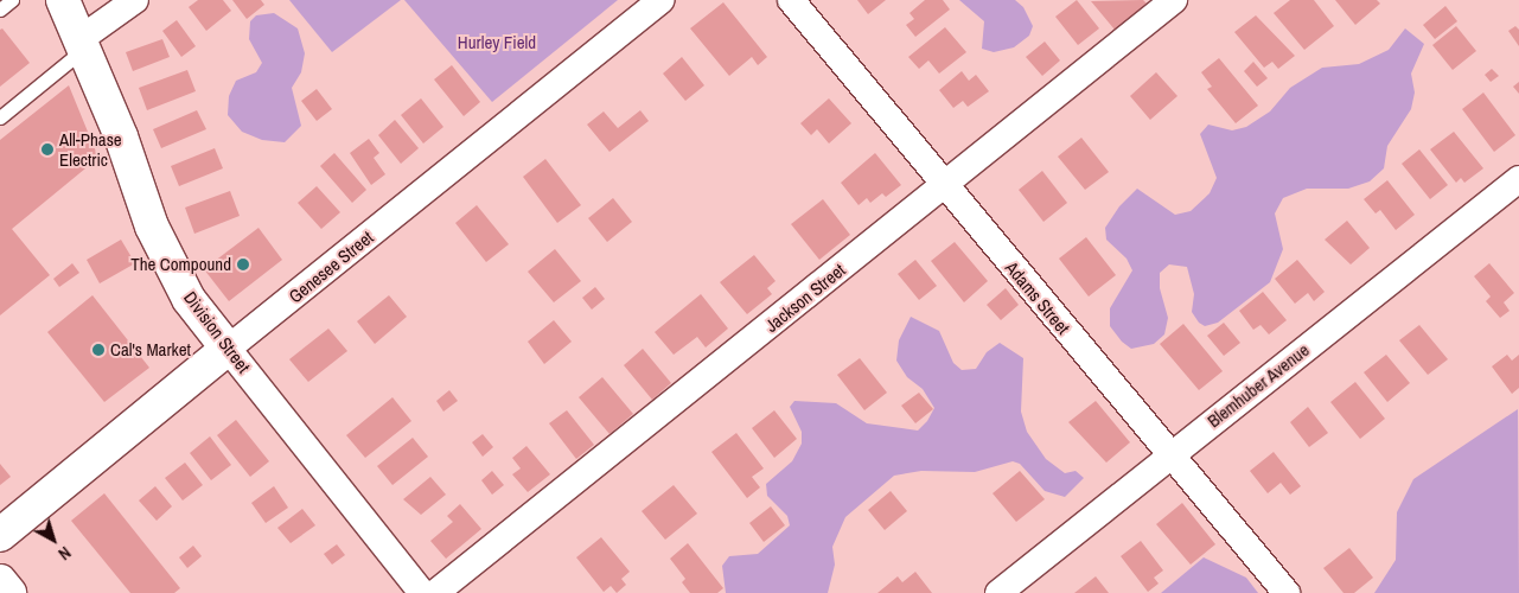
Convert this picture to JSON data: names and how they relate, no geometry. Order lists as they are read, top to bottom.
{
  "streets": {
    "street": [
      "Genesee Street",
      "Jackson Street",
      "Adams Street",
      "Division Street",
      "Blemhuber Avenue"
    ]
  },
  "crossings": [
    ["Genesee Street", "Division Street"],
    ["Jackson Street", "Adams Street"],
    ["Adams Street", "Blemhuber Avenue"]
  ],
  "parks": ["Hurley Field"],
  "places": ["All-Phase Electric", "The Compound", "Cal's Market"],
  "north": "bottom right"
}
